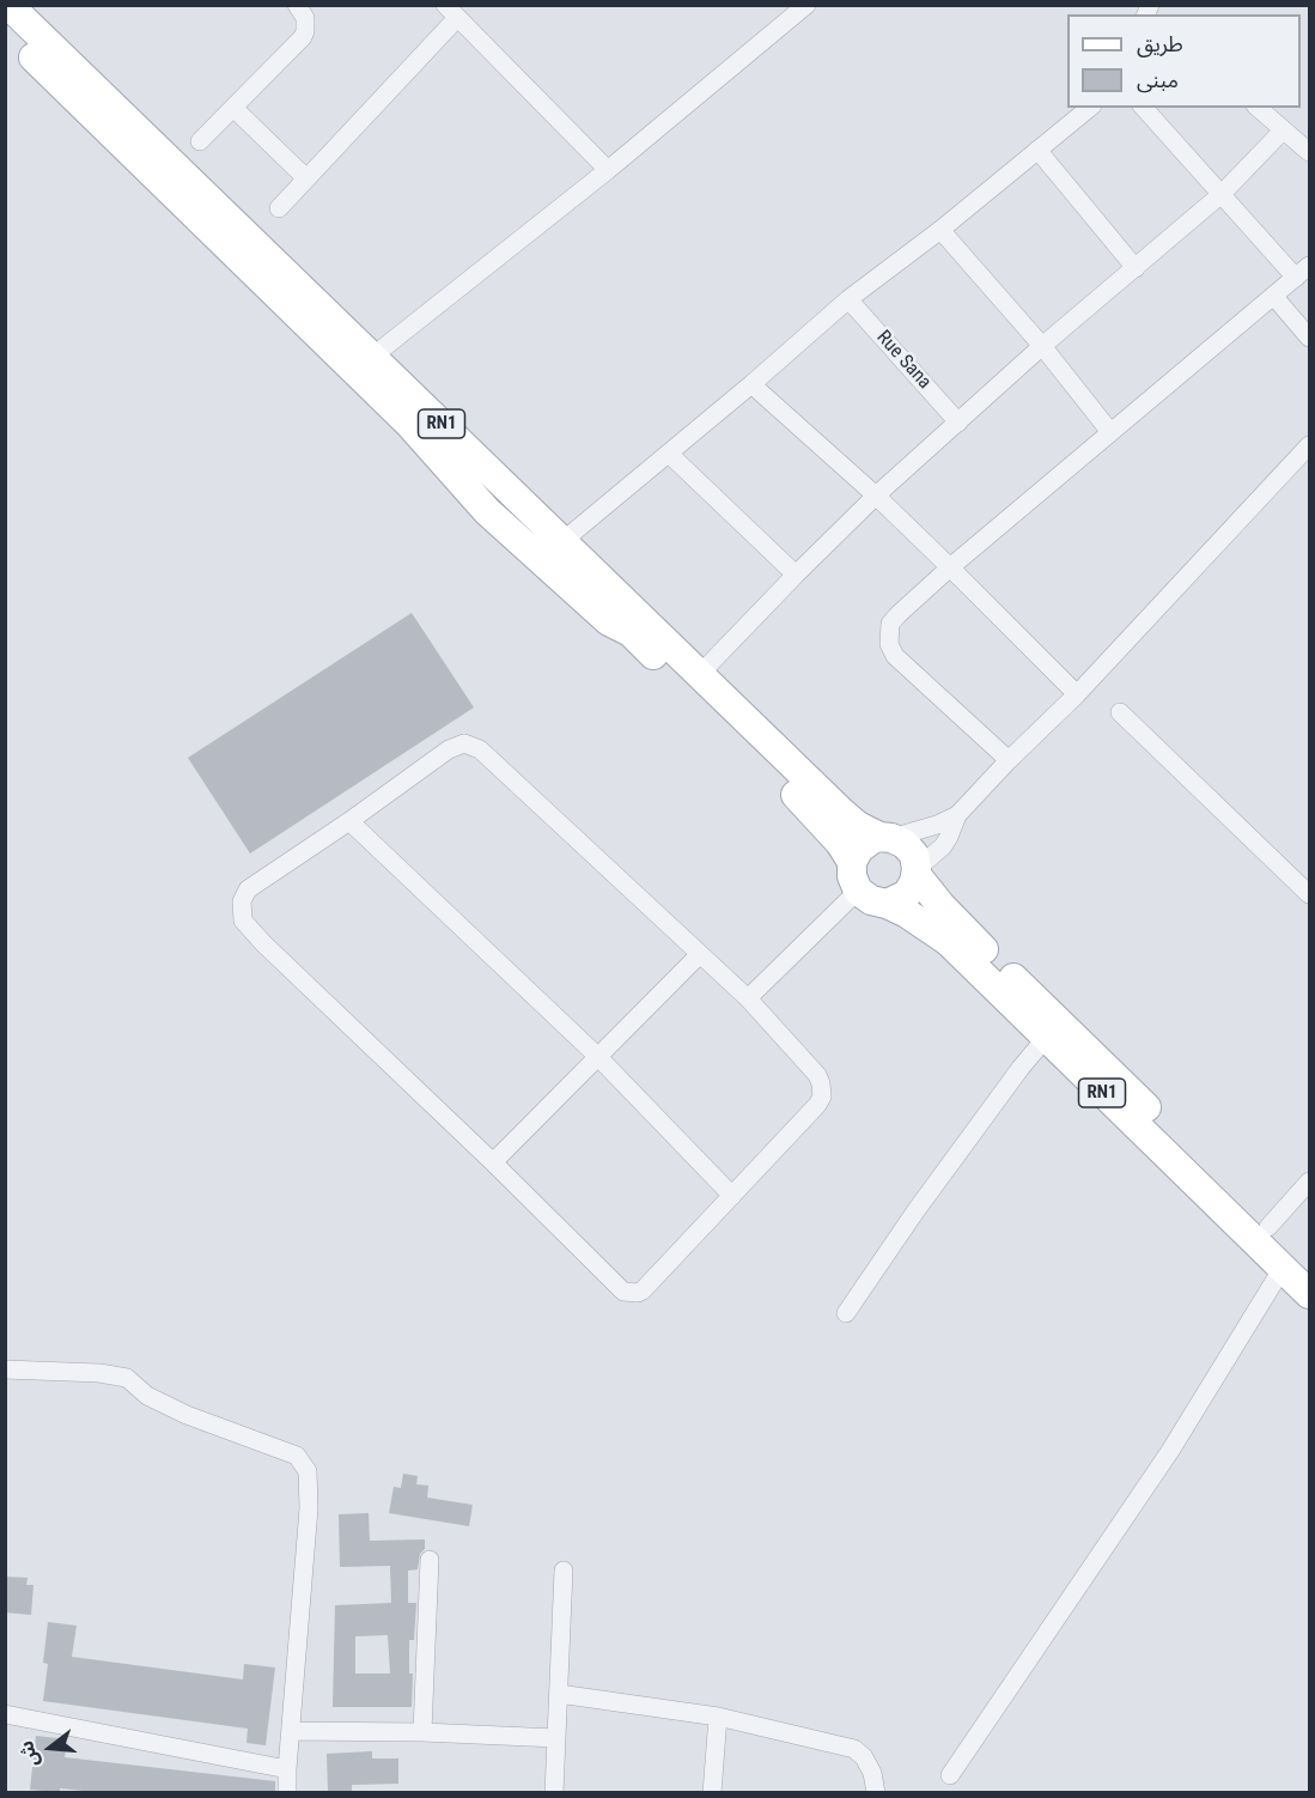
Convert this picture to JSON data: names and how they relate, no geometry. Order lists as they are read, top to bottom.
{
  "streets": {
    "main road": ["RN1"],
    "street": ["Rue Sana"]
  },
  "legend": ["طريق", "مبنى"],
  "north": "left"
}
